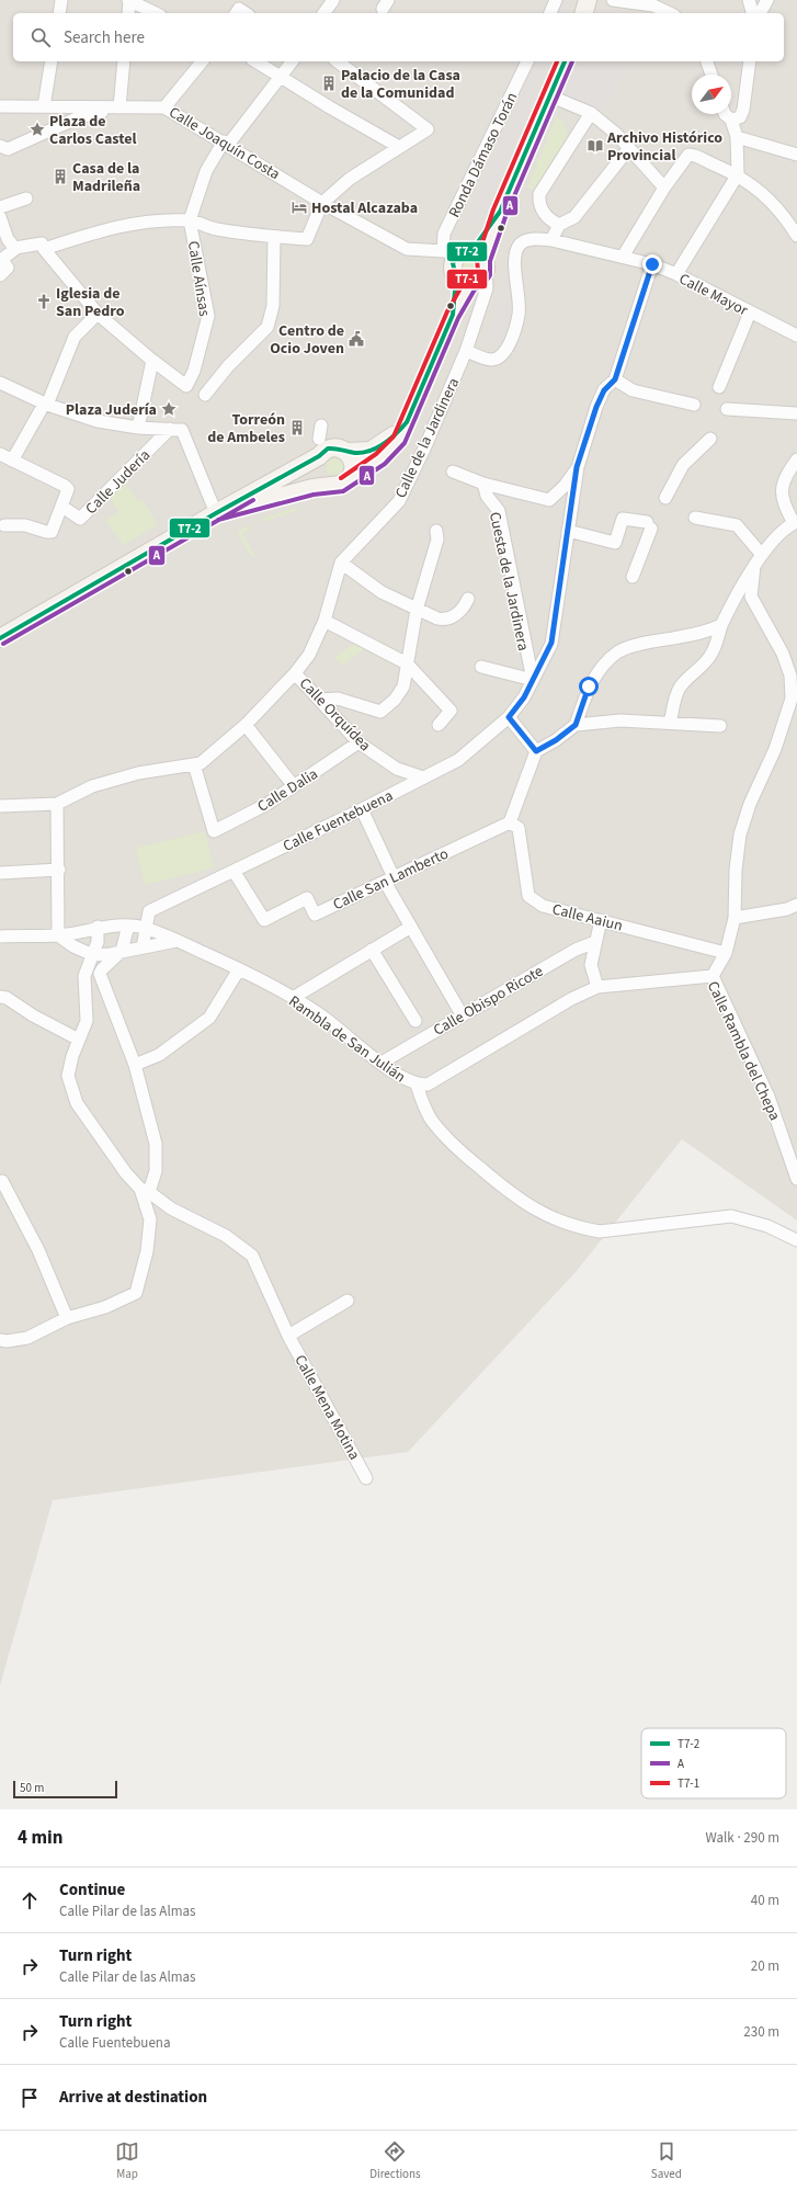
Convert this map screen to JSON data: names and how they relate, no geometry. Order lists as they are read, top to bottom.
{
  "streets": {
    "street": [
      "Calle Joaquín Costa",
      "Ronda Dámaso Torán",
      "Calle Aínsas",
      "Calle Mayor",
      "Calle de la Jardinera",
      "Calle Judería",
      "Cuesta de la Jardinera",
      "Calle Orquídea",
      "Calle Dalia",
      "Calle Fuentebuena",
      "Calle San Lamberto",
      "Calle Aaiun",
      "Calle Obispo Ricote",
      "Rambla de San Julián",
      "Calle Rambla del Chepa",
      "Calle Mena Motina"
    ]
  },
  "crossings": [
    ["Calle Joaquín Costa", "Ronda Dámaso Torán"],
    ["Calle Joaquín Costa", "Calle de la Jardinera"],
    ["Calle Mayor", "Calle Fuentebuena"],
    ["Calle de la Jardinera", "Calle Orquídea"],
    ["Calle de la Jardinera", "Calle Dalia"],
    ["Cuesta de la Jardinera", "Calle Fuentebuena"],
    ["Calle Orquídea", "Calle Dalia"],
    ["Calle Orquídea", "Calle Fuentebuena"],
    ["Calle Fuentebuena", "Calle San Lamberto"],
    ["Calle Fuentebuena", "Rambla de San Julián"],
    ["Calle San Lamberto", "Calle Aaiun"],
    ["Calle Obispo Ricote", "Rambla de San Julián"],
    ["Rambla de San Julián", "Calle Rambla del Chepa"],
    ["Rambla de San Julián", "Calle Mena Motina"]
  ],
  "places": {
    "building": ["Palacio de la Casa de la Comunidad", "Casa de la Madrileña", "Torreón de Ambeles"],
    "place": ["Plaza de Carlos Castel", "Plaza Judería"],
    "library": ["Archivo Histórico Provincial"],
    "hotel": ["Hostal Alcazaba"],
    "church": ["Iglesia de San Pedro"],
    "public building": ["Centro de Ocio Joven"]
  },
  "lines": ["transit line T7-2", "transit line A", "transit line T7-1"],
  "legend": ["T7-2", "A", "T7-1"],
  "scale_bar": "50 m",
  "north": "top right",
  "page": {
    "search": "Search here",
    "scale": "50 m",
    "heading": ["4 min", "Walk · 290 m"],
    "list": [
      ["Continue", "Calle Pilar de las Almas", "40 m"],
      ["Turn right", "Calle Pilar de las Almas", "20 m"],
      ["Turn right", "Calle Fuentebuena", "230 m"],
      "Arrive at destination"
    ],
    "nav": ["Map", "Directions", "Saved"]
  }
}
